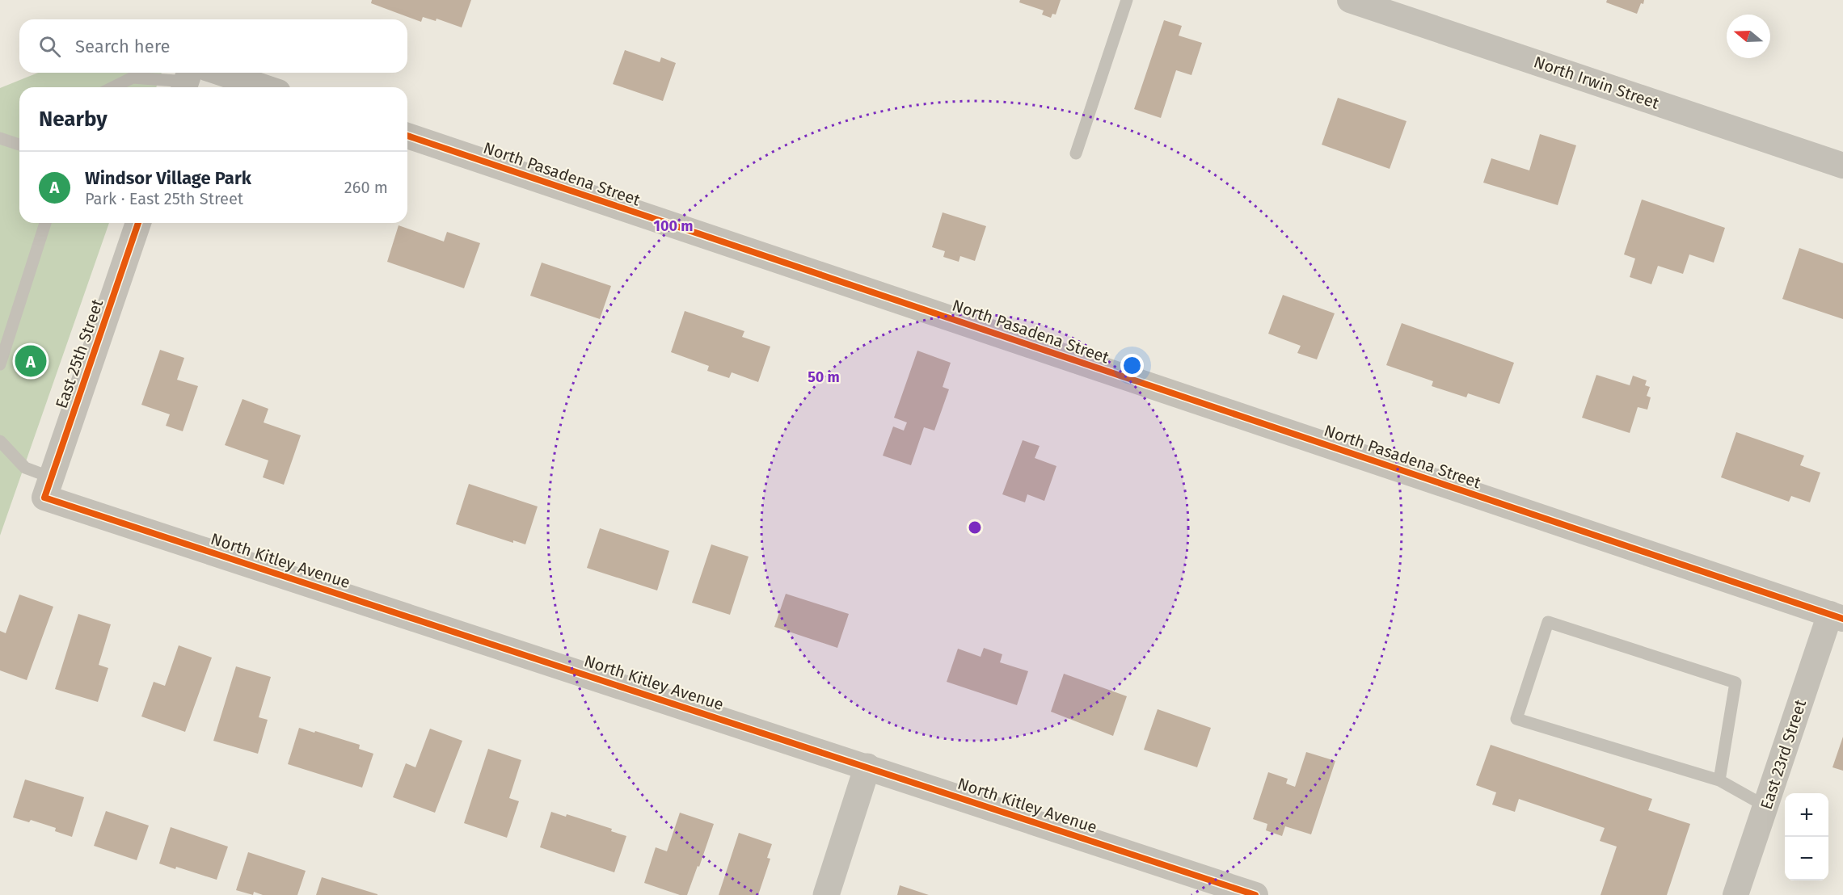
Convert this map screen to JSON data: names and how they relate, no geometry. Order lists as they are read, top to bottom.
{
  "streets": {
    "street": [
      "North Irwin Street",
      "North Pasadena Street",
      "East 25th Street",
      "North Kitley Avenue",
      "East 23rd Street"
    ]
  },
  "crossings": [
    ["North Pasadena Street", "East 23rd Street"],
    ["East 25th Street", "North Kitley Avenue"]
  ],
  "north": "left",
  "page": {
    "search": "Search here",
    "heading": "Nearby",
    "list": [
      {
        "mark": "A",
        "name": "Windsor Village Park",
        "note": "Park · East 25th Street",
        "value": "260 m"
      }
    ],
    "pins": "A",
    "map_buttons": ["+", "−"]
  },
  "rings": ["100 m", "50 m"]
}
